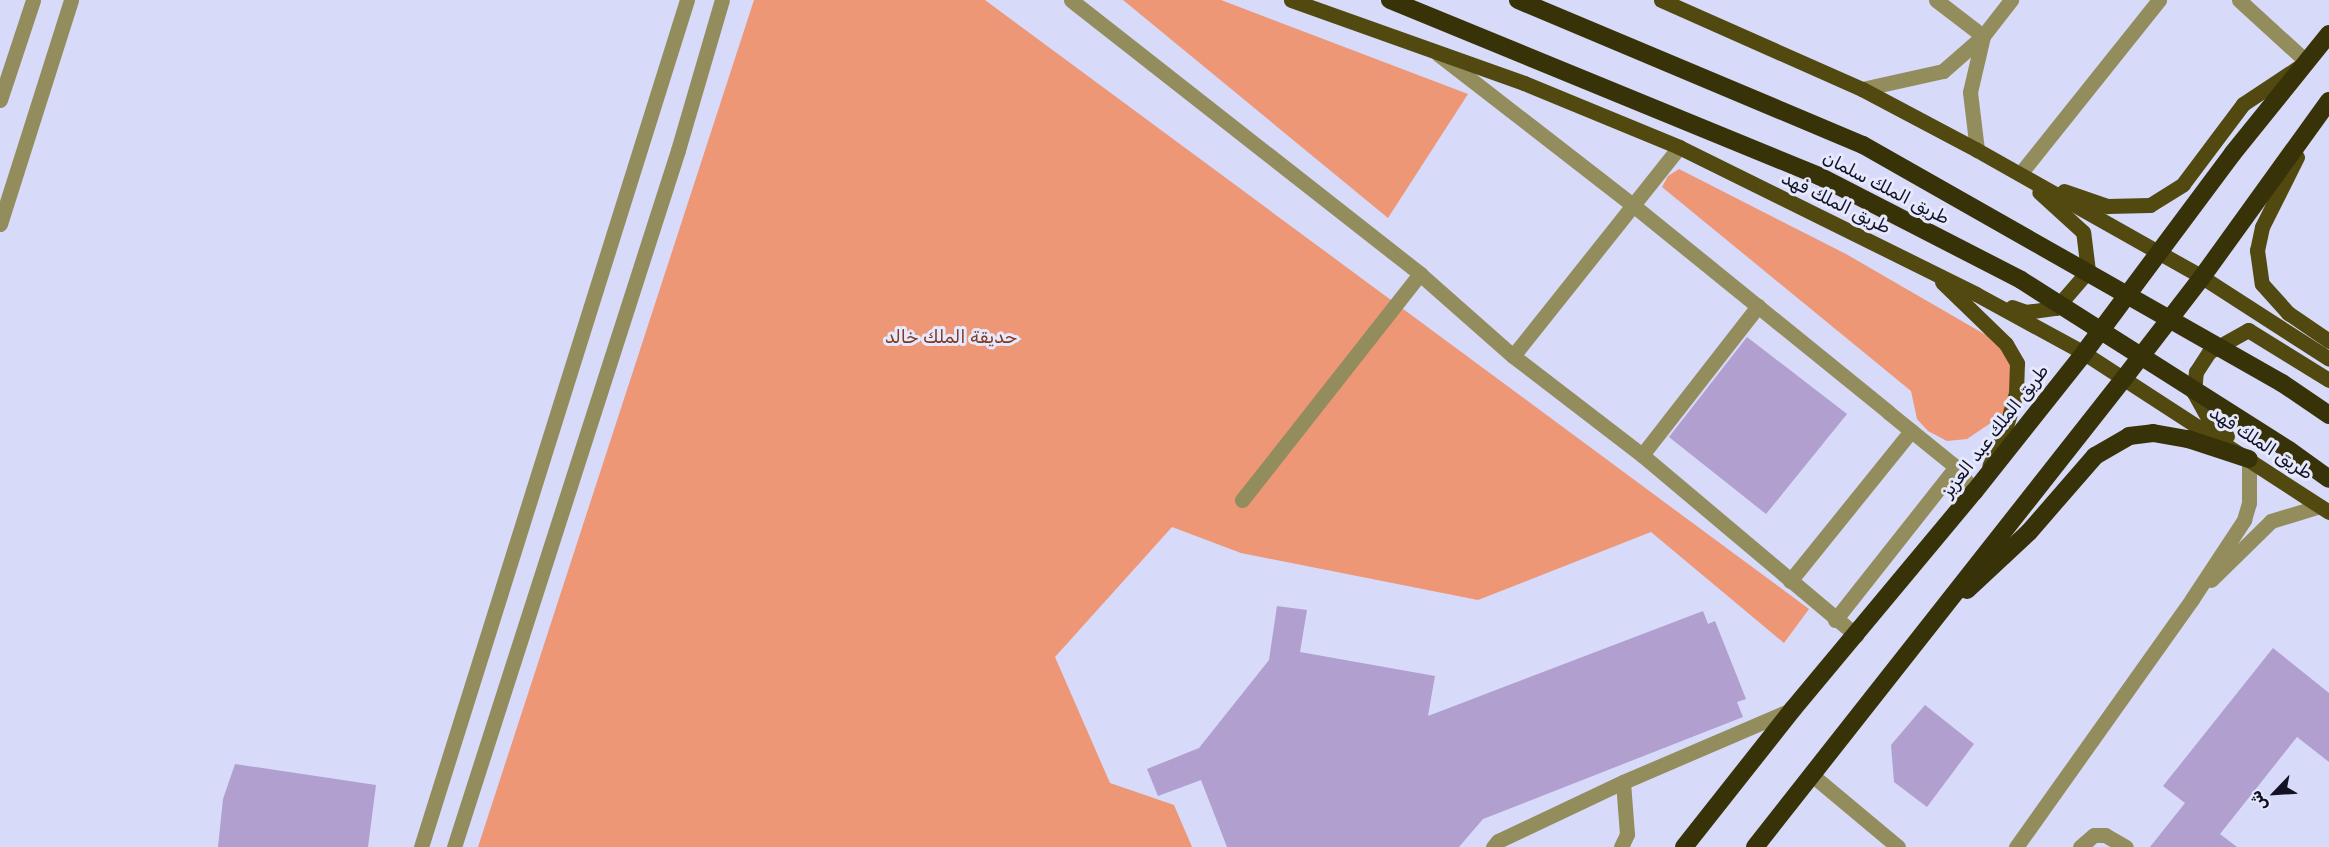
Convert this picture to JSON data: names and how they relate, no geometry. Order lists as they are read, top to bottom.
{
  "streets": {
    "highway": ["طريق الملك سلمان", "طريق الملك عبد العزيز"],
    "main road": ["طريق الملك فهد"]
  },
  "crossings": [
    ["طريق الملك فهد", "طريق الملك عبد العزيز"]
  ],
  "parks": ["حديقة الملك خالد"],
  "north": "bottom left"
}
